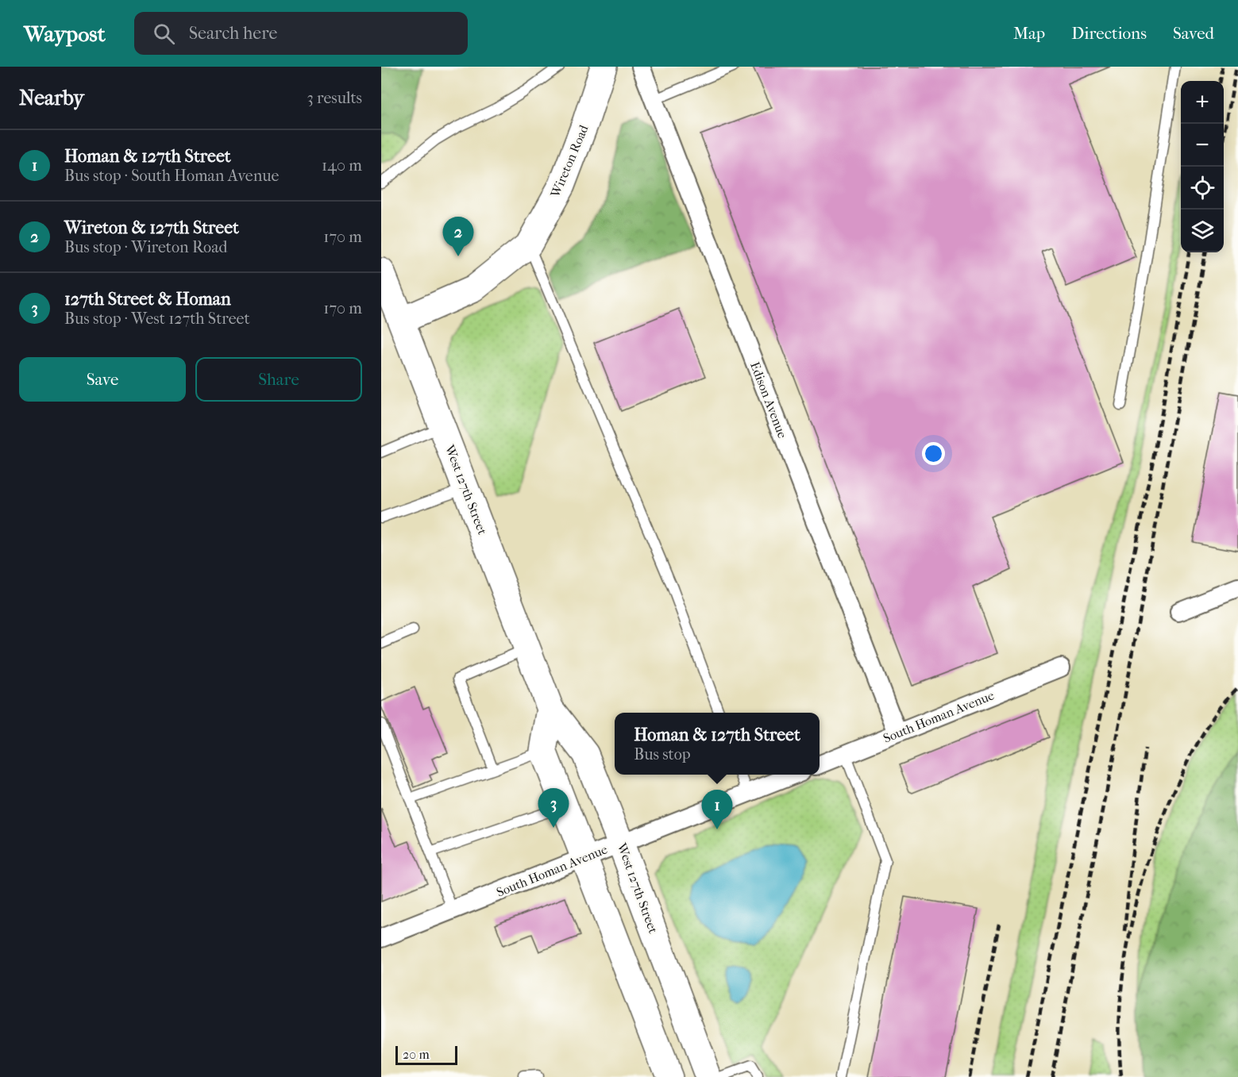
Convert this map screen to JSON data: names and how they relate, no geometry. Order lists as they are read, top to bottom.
{
  "streets": {
    "main road": ["Wireton Road", "West 127th Street"],
    "street": ["Edison Avenue", "South Homan Avenue"]
  },
  "crossings": [
    ["Wireton Road", "West 127th Street"],
    ["Edison Avenue", "South Homan Avenue"],
    ["West 127th Street", "South Homan Avenue"]
  ],
  "scale_bar": "20 m",
  "page": {
    "header": "Waypost",
    "search": "Search here",
    "nav": ["Map", "Directions", "Saved"],
    "heading": ["Nearby", "3 results"],
    "map_buttons": ["+", "−"],
    "list": [
      {
        "mark": "1",
        "name": "Homan & 127th Street",
        "note": "Bus stop · South Homan Avenue",
        "value": "140 m"
      },
      {
        "mark": "2",
        "name": "Wireton & 127th Street",
        "note": "Bus stop · Wireton Road",
        "value": "170 m"
      },
      {
        "mark": "3",
        "name": "127th Street & Homan",
        "note": "Bus stop · West 127th Street",
        "value": "170 m"
      }
    ],
    "pins": ["2", "3", "1"],
    "buttons": ["Save", "Share"],
    "popup": ["Homan & 127th Street", "Bus stop"],
    "scale": "20 m"
  }
}
